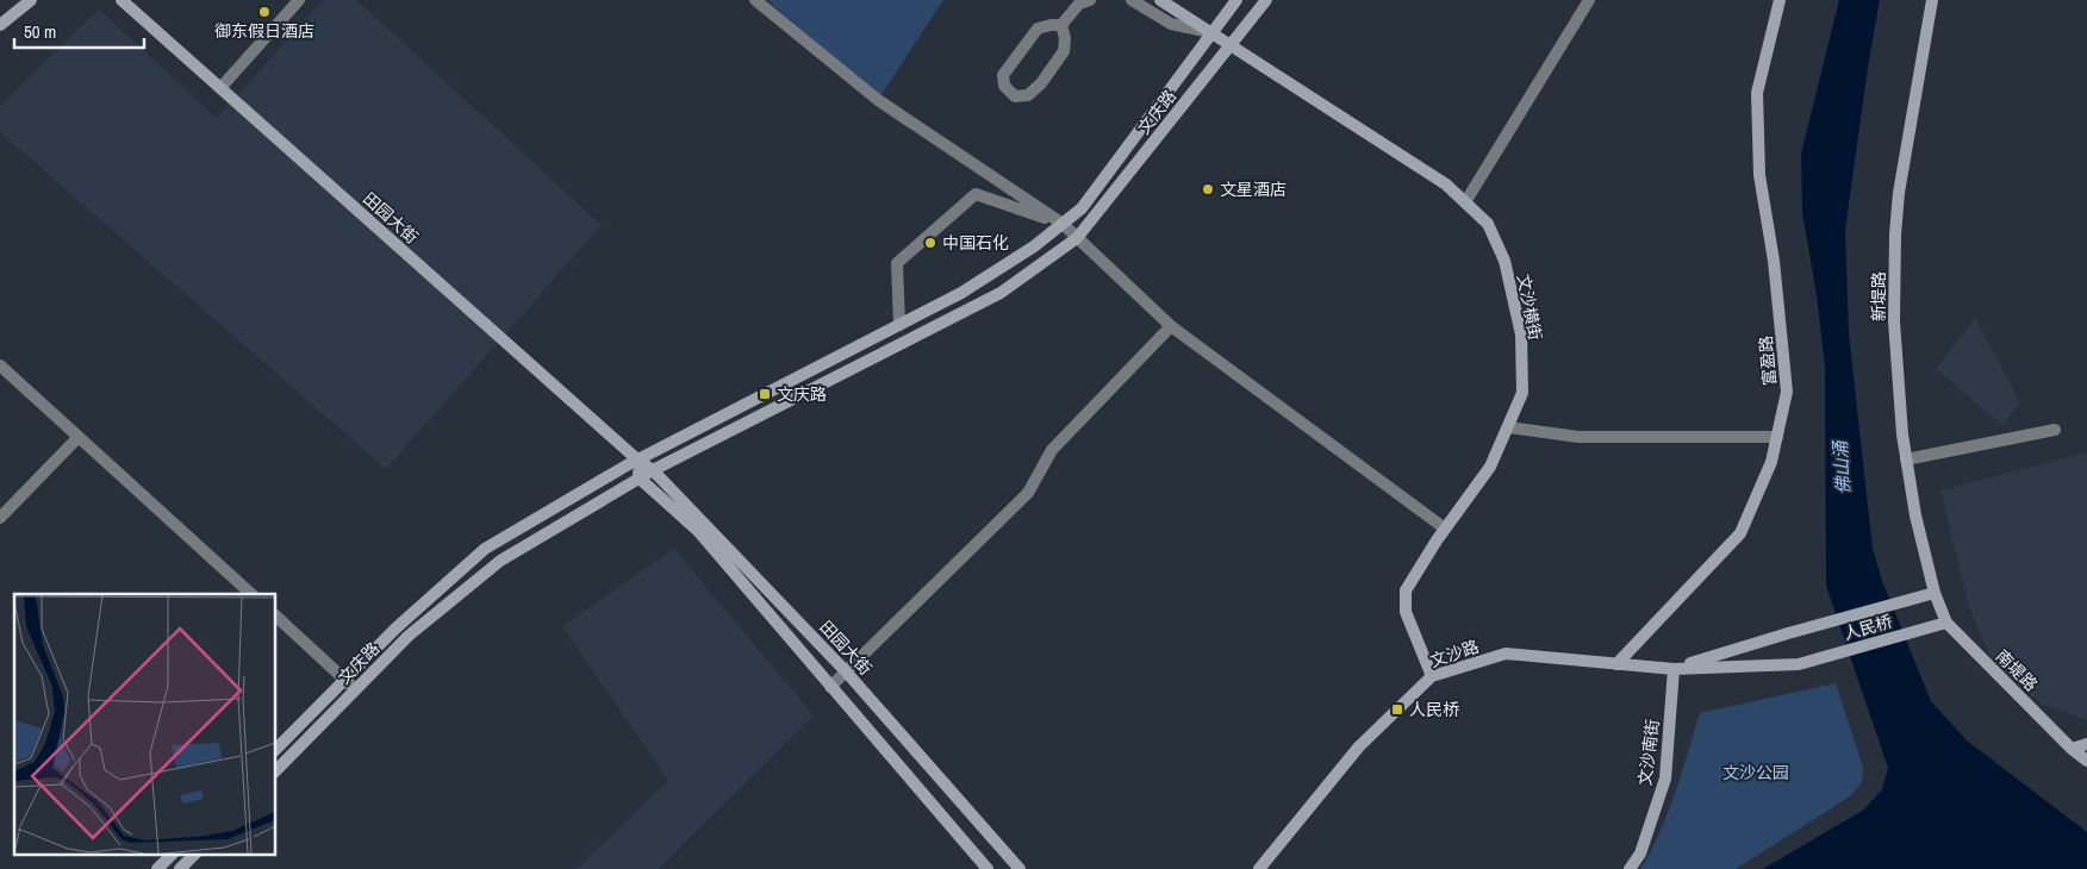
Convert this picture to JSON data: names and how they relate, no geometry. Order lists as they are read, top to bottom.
{
  "streets": {
    "street": [
      "文庆路",
      "田园大街",
      "新堤路",
      "文沙横街",
      "富盈路",
      "人民桥",
      "文沙路",
      "南堤路",
      "文沙南街"
    ]
  },
  "crossings": [
    ["文庆路", "田园大街"],
    ["文庆路", "文沙横街"],
    ["新堤路", "人民桥"],
    ["新堤路", "南堤路"],
    ["文沙横街", "文沙路"],
    ["富盈路", "文沙路"],
    ["人民桥", "文沙路"],
    ["人民桥", "南堤路"],
    ["文沙路", "文沙南街"]
  ],
  "water": ["佛山涌"],
  "parks": ["文沙公园"],
  "places": {
    "other": ["御东假日酒店", "文星酒店", "中国石化"],
    "transit": ["文庆路", "人民桥"]
  },
  "scale_bar": "50 m"
}
